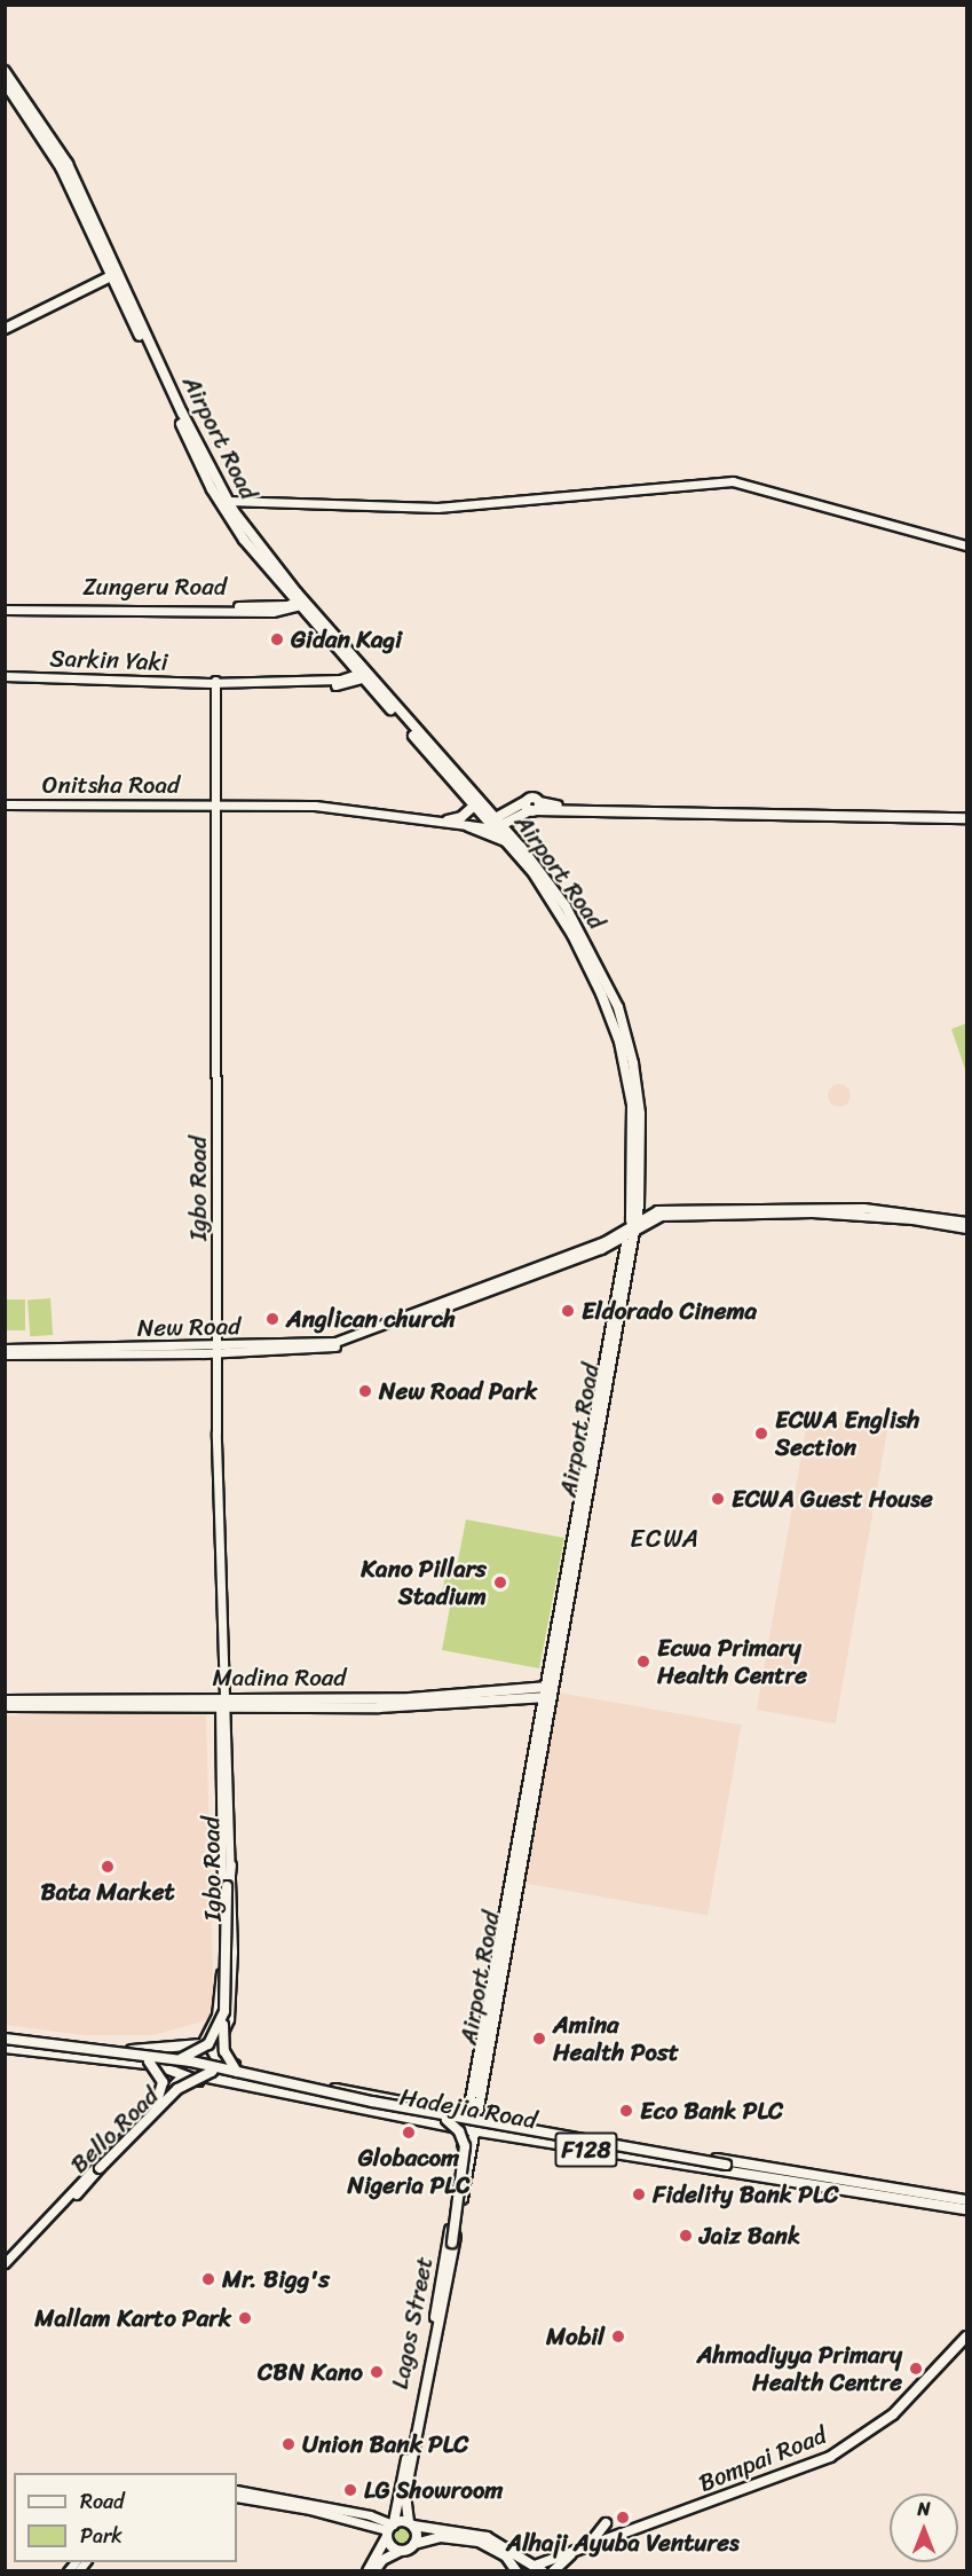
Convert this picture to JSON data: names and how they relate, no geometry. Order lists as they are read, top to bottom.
{
  "streets": {
    "main road": [
      "Airport Road",
      "Madina Road",
      "Hadejia Road",
      "F128",
      "Lagos Street",
      "Bompai Road"
    ],
    "street": [
      "Zungeru Road",
      "Sarkin Yaki",
      "Onitsha Road",
      "Igbo Road",
      "New Road",
      "Bello Road"
    ]
  },
  "crossings": [
    ["Airport Road", "Zungeru Road"],
    ["Airport Road", "Sarkin Yaki"],
    ["Airport Road", "Onitsha Road"],
    ["Airport Road", "New Road"],
    ["Airport Road", "Madina Road"],
    ["Airport Road", "Hadejia Road"],
    ["Airport Road", "Lagos Street"],
    ["Sarkin Yaki", "Igbo Road"],
    ["Onitsha Road", "Igbo Road"],
    ["Igbo Road", "New Road"],
    ["Igbo Road", "Madina Road"],
    ["Igbo Road", "Hadejia Road"],
    ["Igbo Road", "F128"],
    ["Hadejia Road", "F128"],
    ["Hadejia Road", "Lagos Street"],
    ["Bello Road", "F128"]
  ],
  "districts": ["ECWA"],
  "places": [
    "Gidan Kagi",
    "Eldorado Cinema",
    "Anglican church",
    "New Road Park",
    "ECWA English Section",
    "ECWA Guest House",
    "Kano Pillars Stadium",
    "Ecwa Primary Health Centre",
    "Bata Market",
    "Amina Health Post",
    "Eco Bank PLC",
    "Globacom Nigeria PLC",
    "Fidelity Bank PLC",
    "Jaiz Bank",
    "Mr. Bigg's",
    "Mallam Karto Park",
    "Mobil",
    "Ahmadiyya Primary Health Centre",
    "CBN Kano",
    "Union Bank PLC",
    "LG Showroom",
    "Alhaji Ayuba Ventures"
  ],
  "legend": ["Road", "Park"],
  "north": "top"
}
